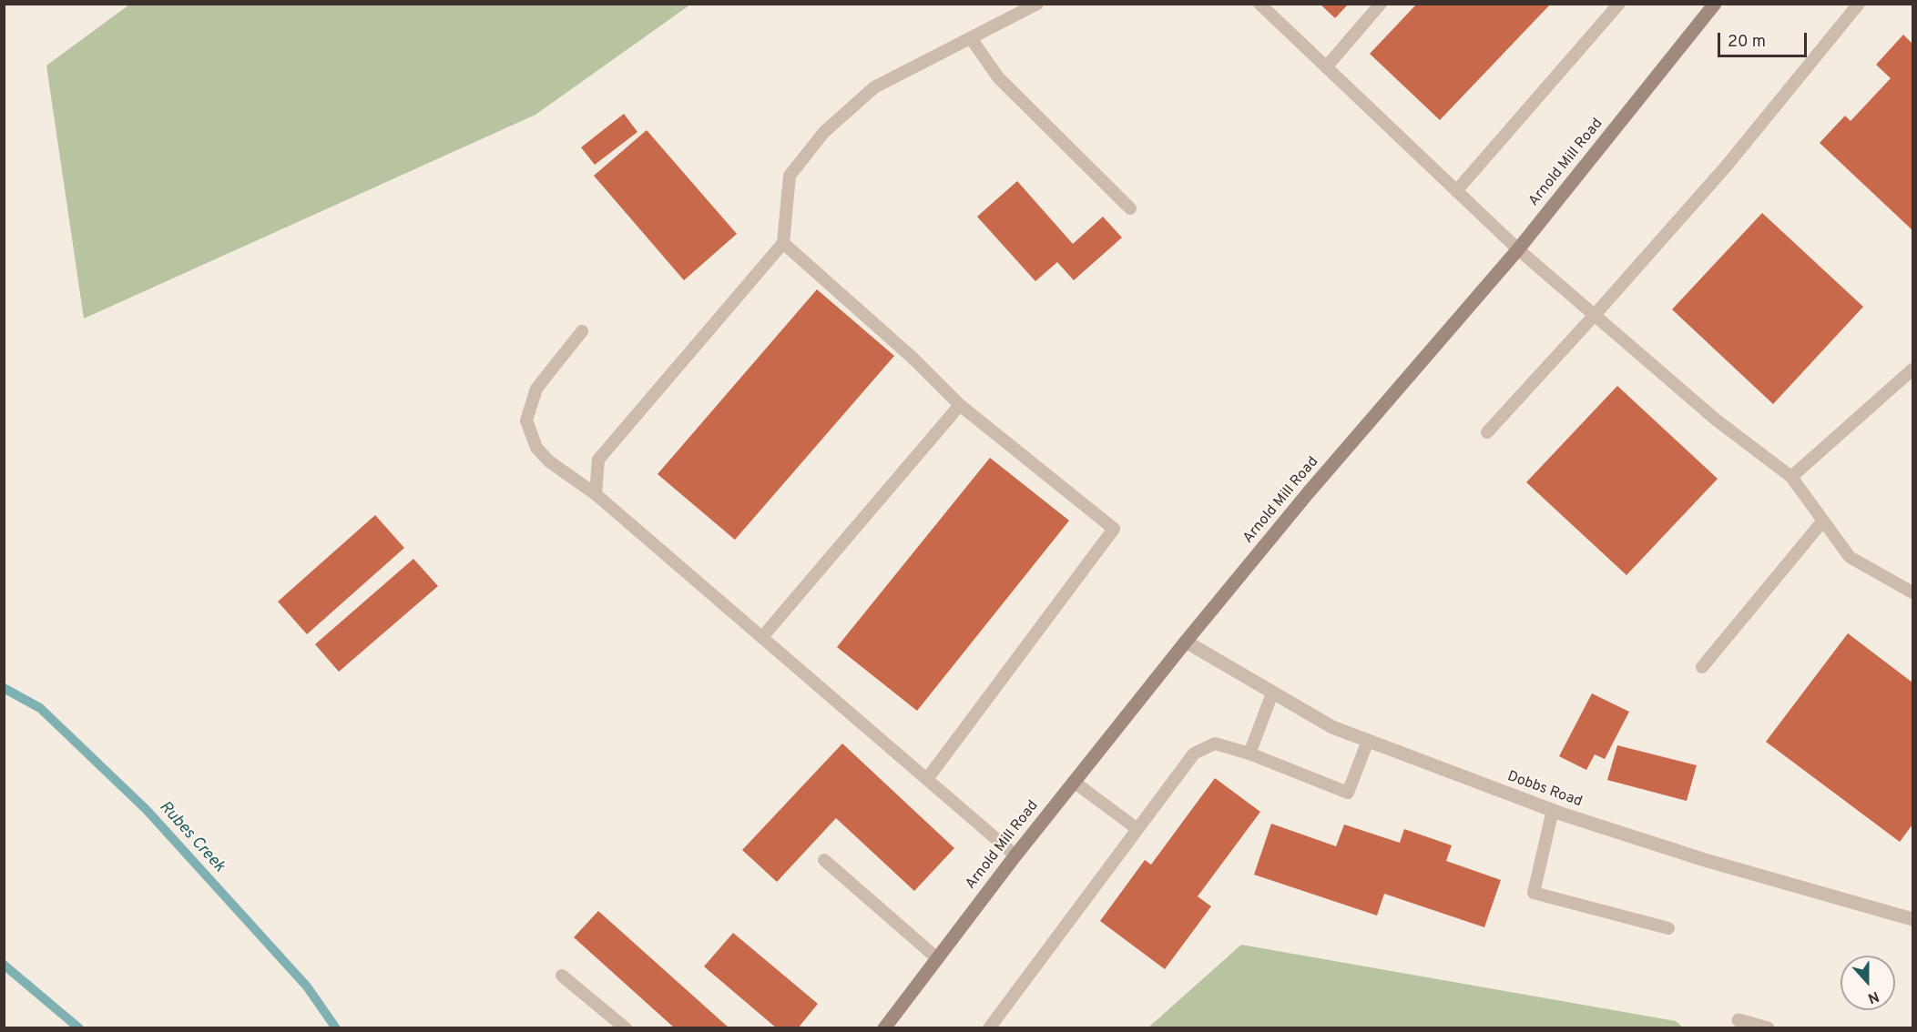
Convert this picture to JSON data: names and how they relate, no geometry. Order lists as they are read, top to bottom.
{
  "streets": {
    "main road": ["Arnold Mill Road"],
    "street": ["Dobbs Road"]
  },
  "crossings": [
    ["Arnold Mill Road", "Dobbs Road"]
  ],
  "water": ["Rubes Creek"],
  "scale_bar": "20 m",
  "north": "bottom"
}
